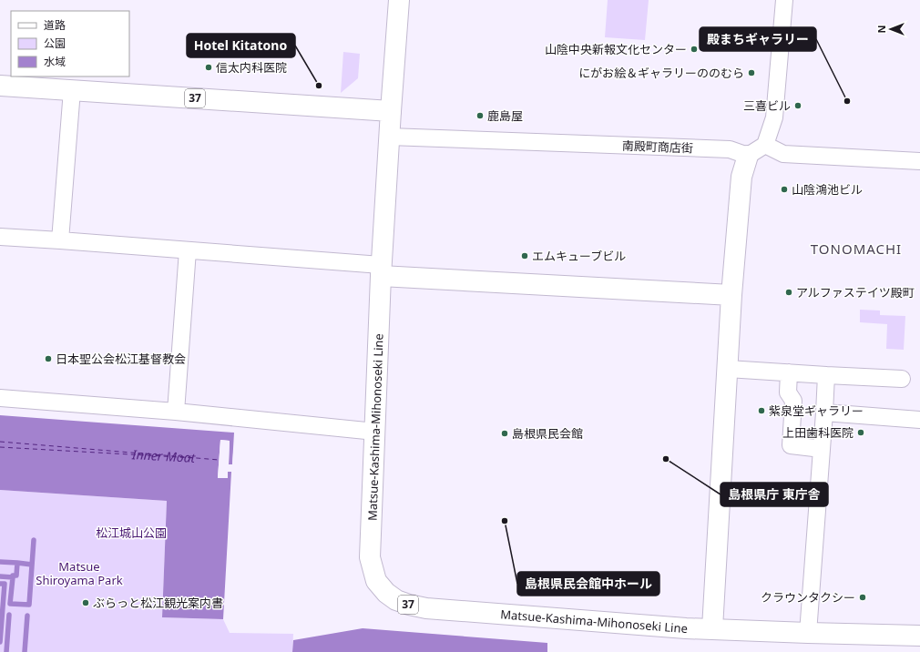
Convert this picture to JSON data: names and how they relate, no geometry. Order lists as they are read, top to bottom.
{
  "streets": {
    "main road": ["37", "Matsue-Kashima-Mihonoseki Line"],
    "street": ["南殿町商店街"]
  },
  "crossings": [
    ["37", "Matsue-Kashima-Mihonoseki Line"],
    ["南殿町商店街", "Matsue-Kashima-Mihonoseki Line"]
  ],
  "districts": ["TONOMACHI"],
  "water": ["Inner Moat"],
  "parks": ["松江城山公園", "Matsue Shiroyama Park"],
  "places": [
    "山陰中央新報文化センター",
    "信太内科医院",
    "にがお絵＆ギャラリーののむら",
    "Hotel Kitatono",
    "殿まちギャラリー",
    "三喜ビル",
    "鹿島屋",
    "山陰鴻池ビル",
    "エムキューブビル",
    "アルファステイツ殿町",
    "日本聖公会松江基督教会",
    "紫泉堂ギャラリー",
    "上田歯科医院",
    "島根県民会館",
    "島根県庁 東庁舎",
    "島根県民会館中ホール",
    "クラウンタクシー",
    "ぶらっと松江観光案内書"
  ],
  "legend": ["道路", "公園", "水域"],
  "north": "left"
}
